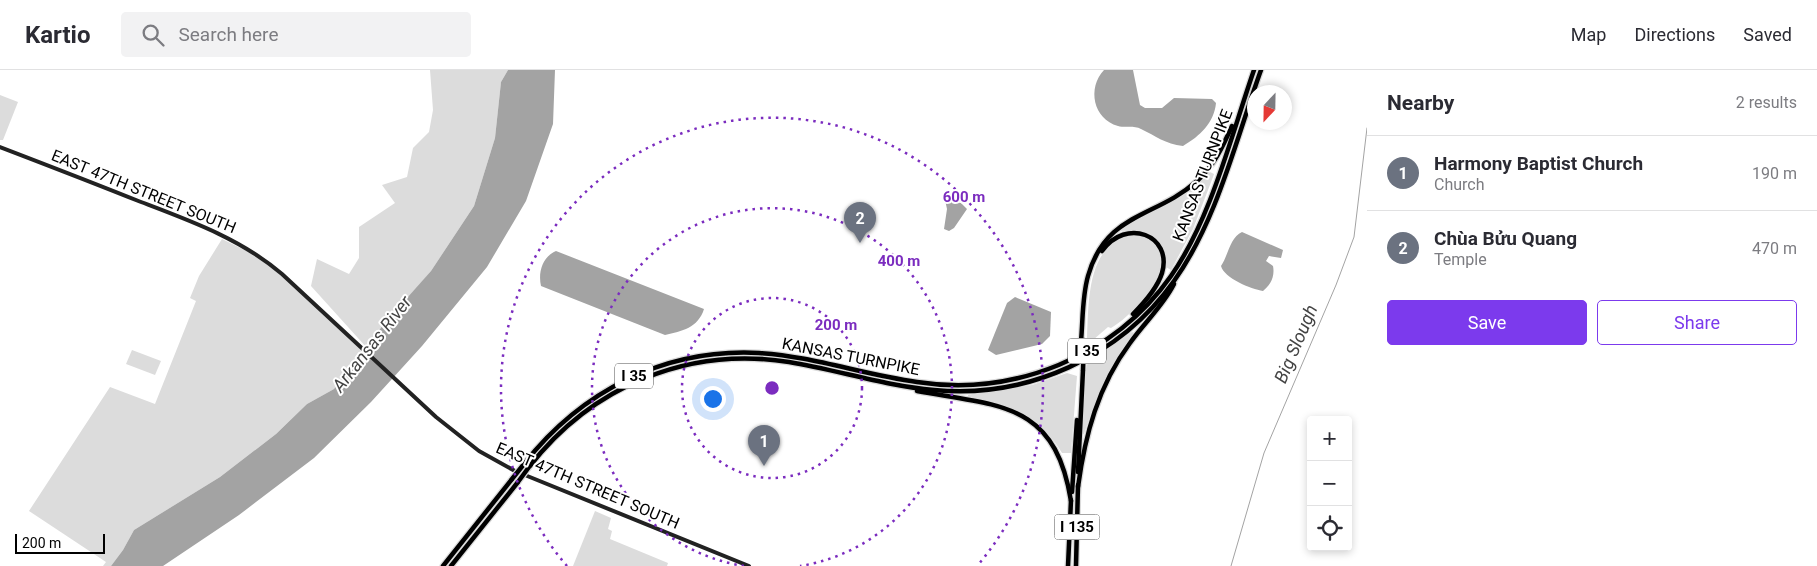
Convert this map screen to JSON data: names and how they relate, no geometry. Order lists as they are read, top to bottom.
{
  "streets": {
    "highway": ["KANSAS TURNPIKE", "I 35", "I 135"],
    "main road": ["EAST 47TH STREET SOUTH"]
  },
  "water": ["Arkansas River", "Big Slough"],
  "scale_bar": "200 m",
  "north": "bottom",
  "page": {
    "header": "Kartio",
    "search": "Search here",
    "nav": ["Map", "Directions", "Saved"],
    "heading": ["Nearby", "2 results"],
    "list": [
      {
        "mark": "1",
        "name": "Harmony Baptist Church",
        "note": "Church",
        "value": "190 m"
      },
      {
        "mark": "2",
        "name": "Chùa Bửu Quang",
        "note": "Temple",
        "value": "470 m"
      }
    ],
    "pins": ["2", "1"],
    "buttons": ["Save", "Share"],
    "map_buttons": ["+", "−"],
    "scale": "200 m"
  },
  "rings": ["600 m", "400 m", "200 m"]
}
